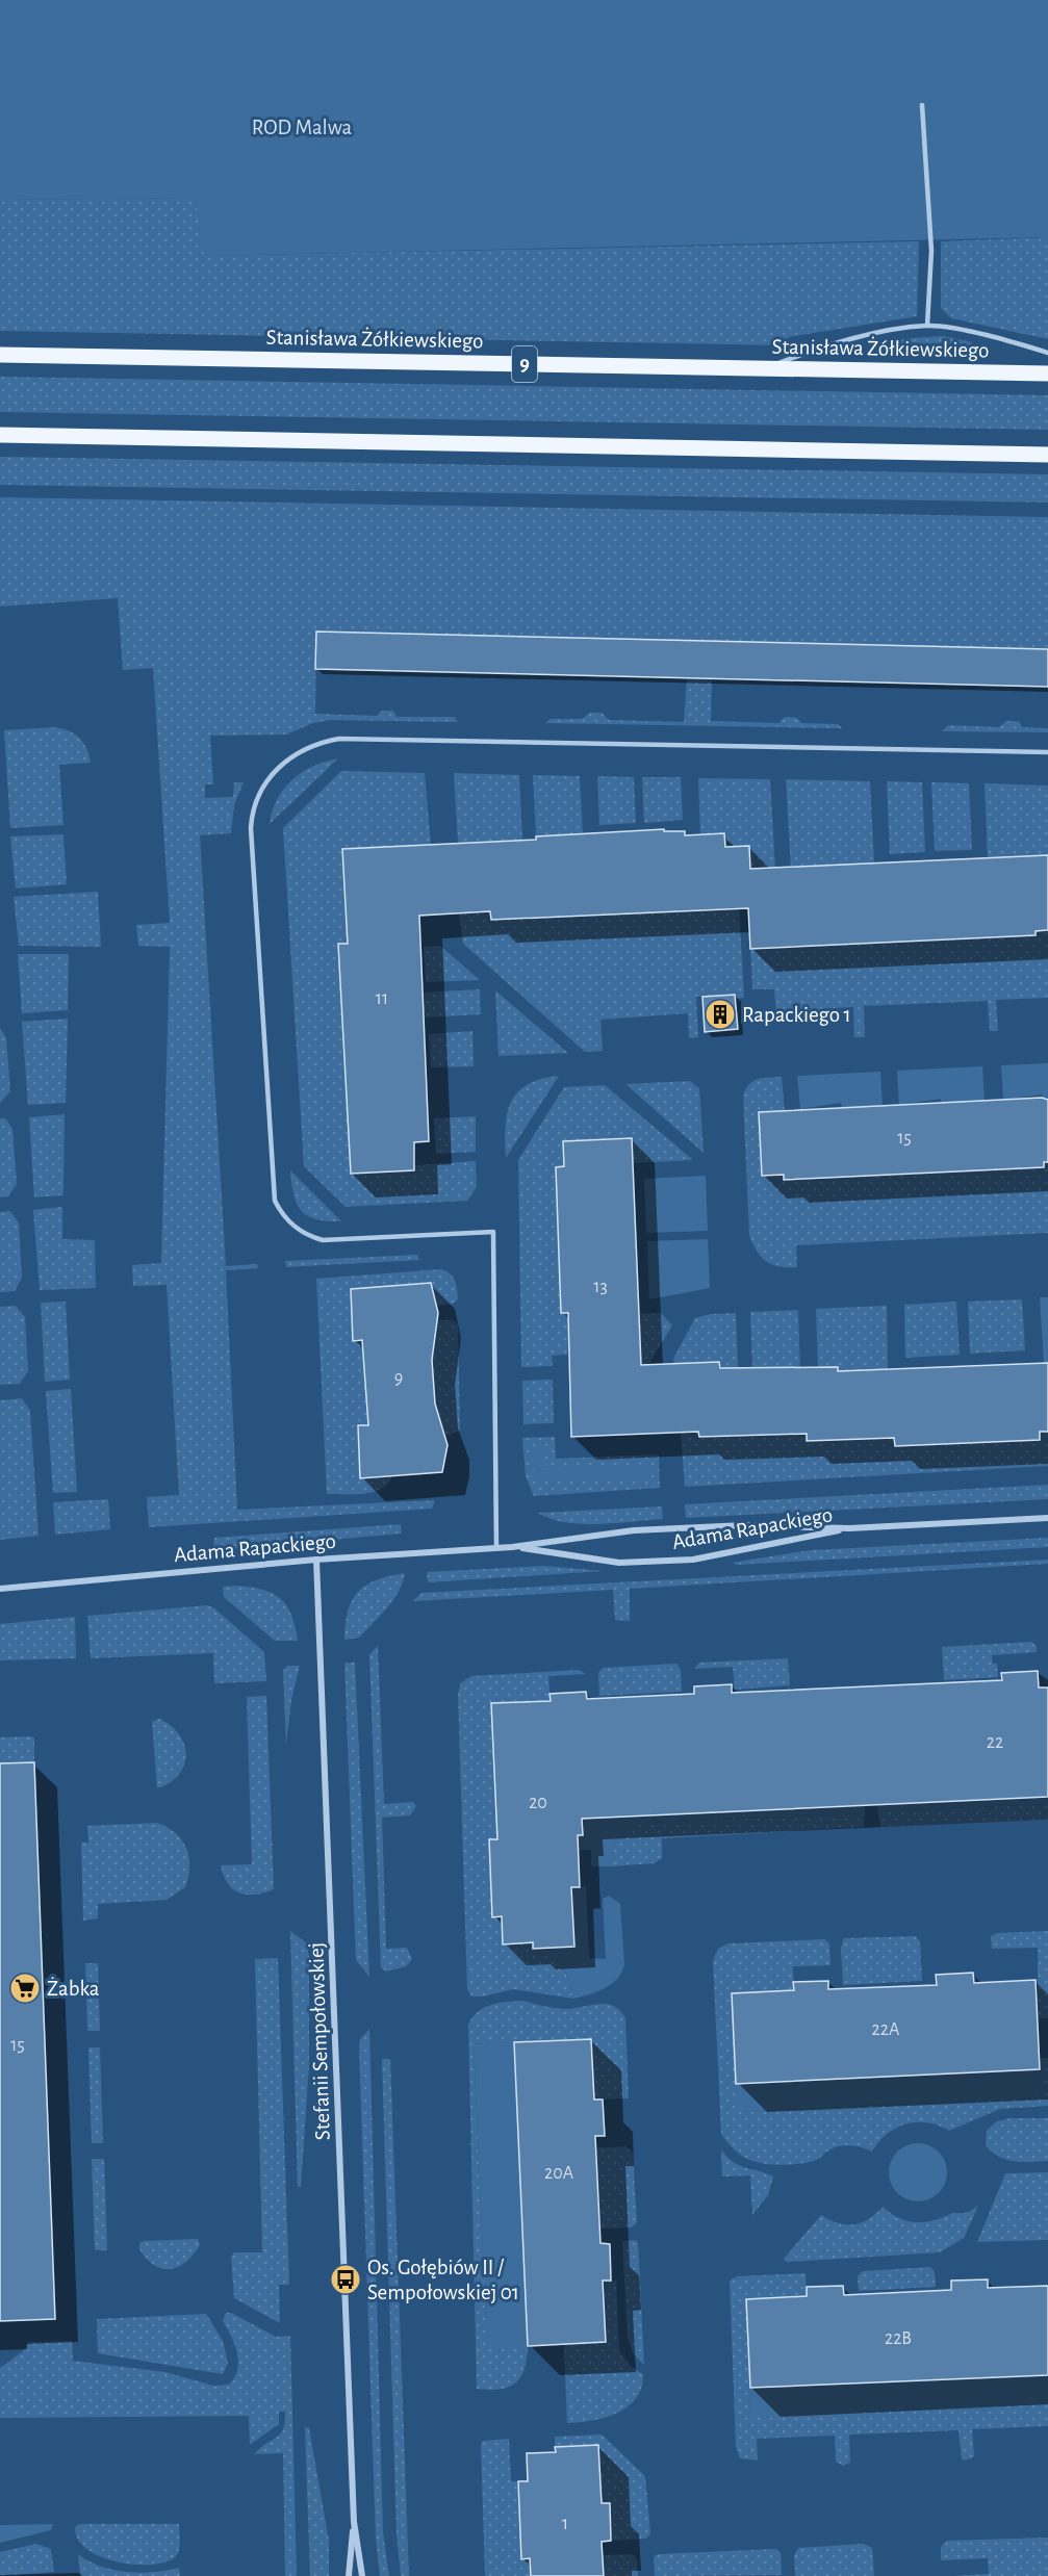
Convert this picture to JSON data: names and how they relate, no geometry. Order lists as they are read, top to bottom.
{
  "streets": {
    "main road": ["Stanisława Żółkiewskiego", "9"],
    "street": ["Adama Rapackiego", "Stefanii Sempołowskiej"]
  },
  "crossings": [
    ["Adama Rapackiego", "Stefanii Sempołowskiej"]
  ],
  "parks": ["ROD Malwa"],
  "places": {
    "building": ["Rapackiego 1"],
    "supermarket": ["Żabka"],
    "bus stop": ["Os. Gołębiów II / Sempołowskiej 01"]
  },
  "house_numbers": [
    "11",
    "15",
    "13",
    "9",
    "22",
    "20",
    "22A",
    "15",
    "20A",
    "22B",
    "1"
  ]
}
